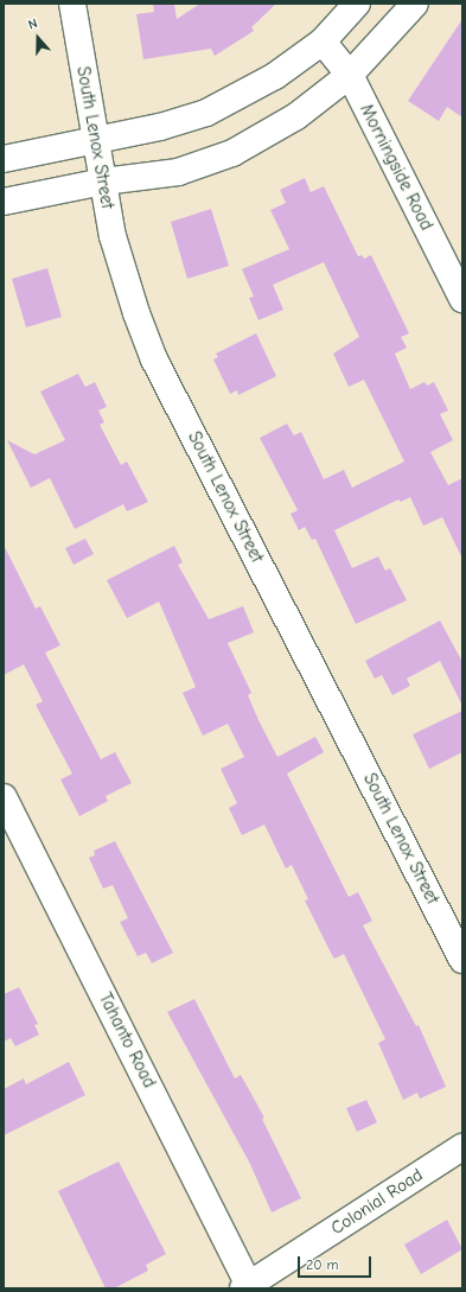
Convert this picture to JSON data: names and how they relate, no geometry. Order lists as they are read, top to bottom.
{
  "streets": {
    "street": [
      "South Lenox Street",
      "Morningside Road",
      "Tahanto Road",
      "Colonial Road"
    ]
  },
  "crossings": [
    ["Tahanto Road", "Colonial Road"]
  ],
  "scale_bar": "20 m",
  "north": "top"
}
